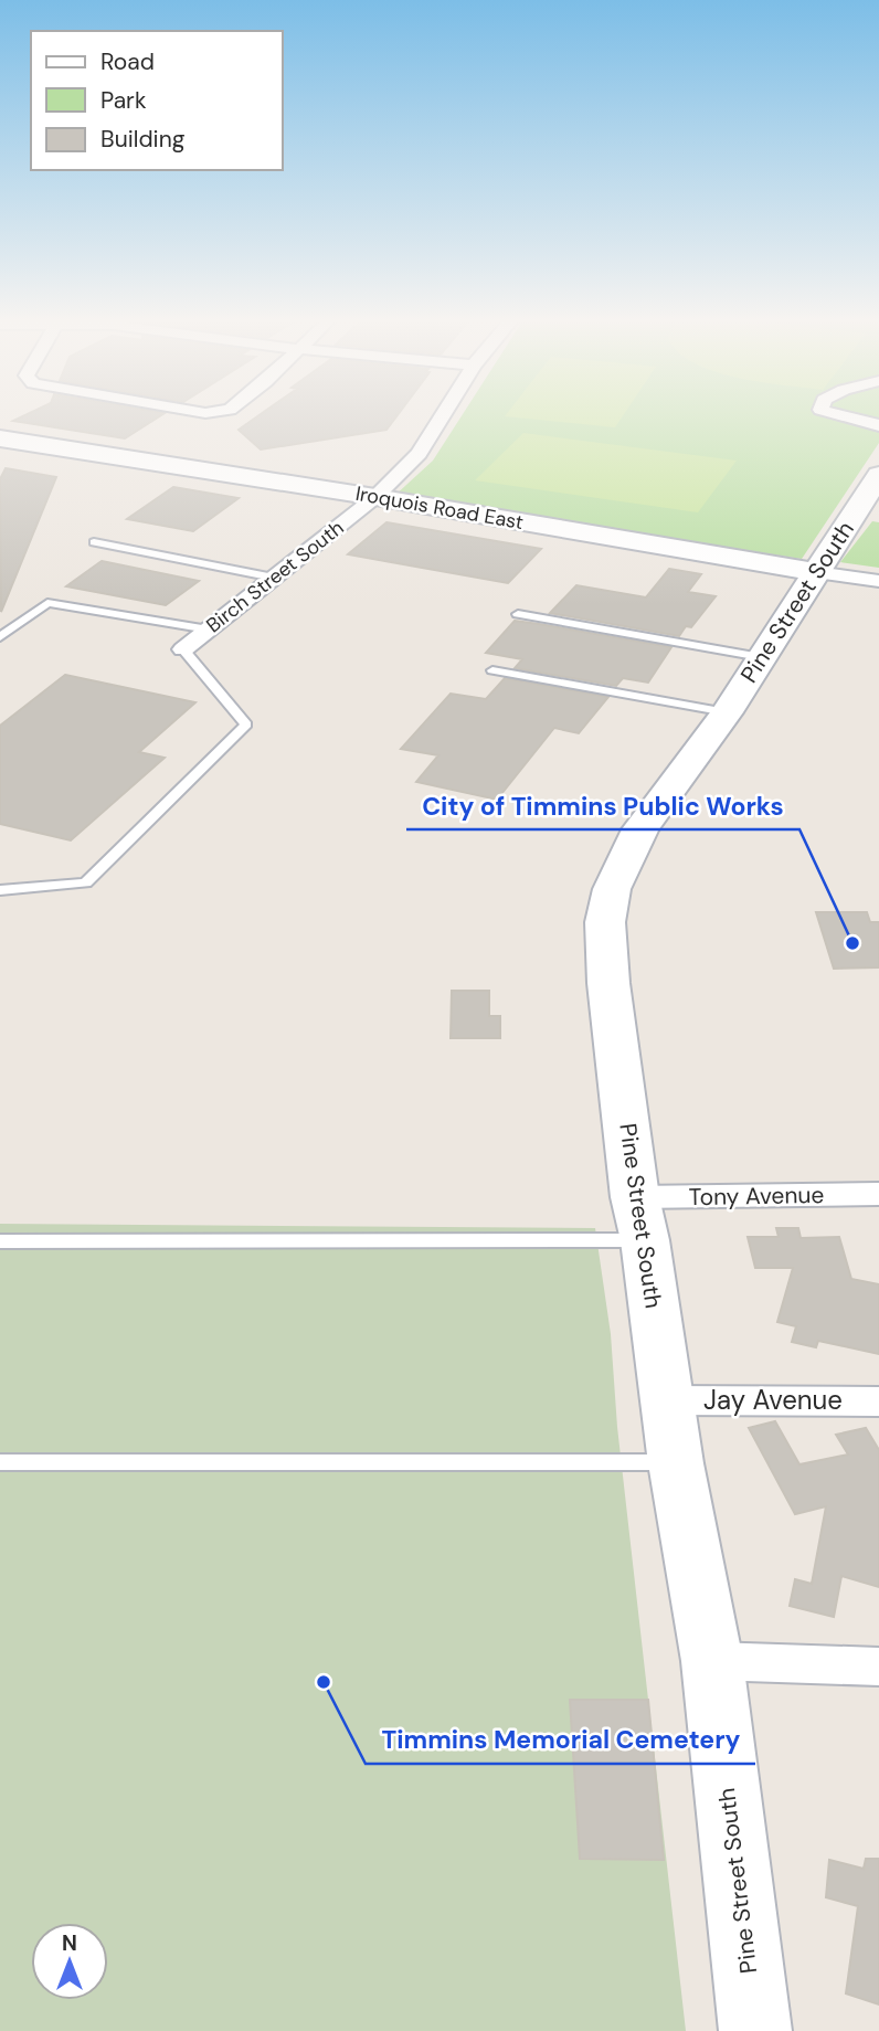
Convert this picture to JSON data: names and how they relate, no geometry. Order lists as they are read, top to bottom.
{
  "streets": {
    "street": [
      "Iroquois Road East",
      "Birch Street South",
      "Pine Street South",
      "Tony Avenue",
      "Jay Avenue"
    ]
  },
  "crossings": [
    ["Iroquois Road East", "Birch Street South"],
    ["Iroquois Road East", "Pine Street South"],
    ["Pine Street South", "Tony Avenue"],
    ["Pine Street South", "Jay Avenue"]
  ],
  "places": ["City of Timmins Public Works", "Timmins Memorial Cemetery"],
  "legend": ["Road", "Park", "Building"],
  "north": "top"
}
